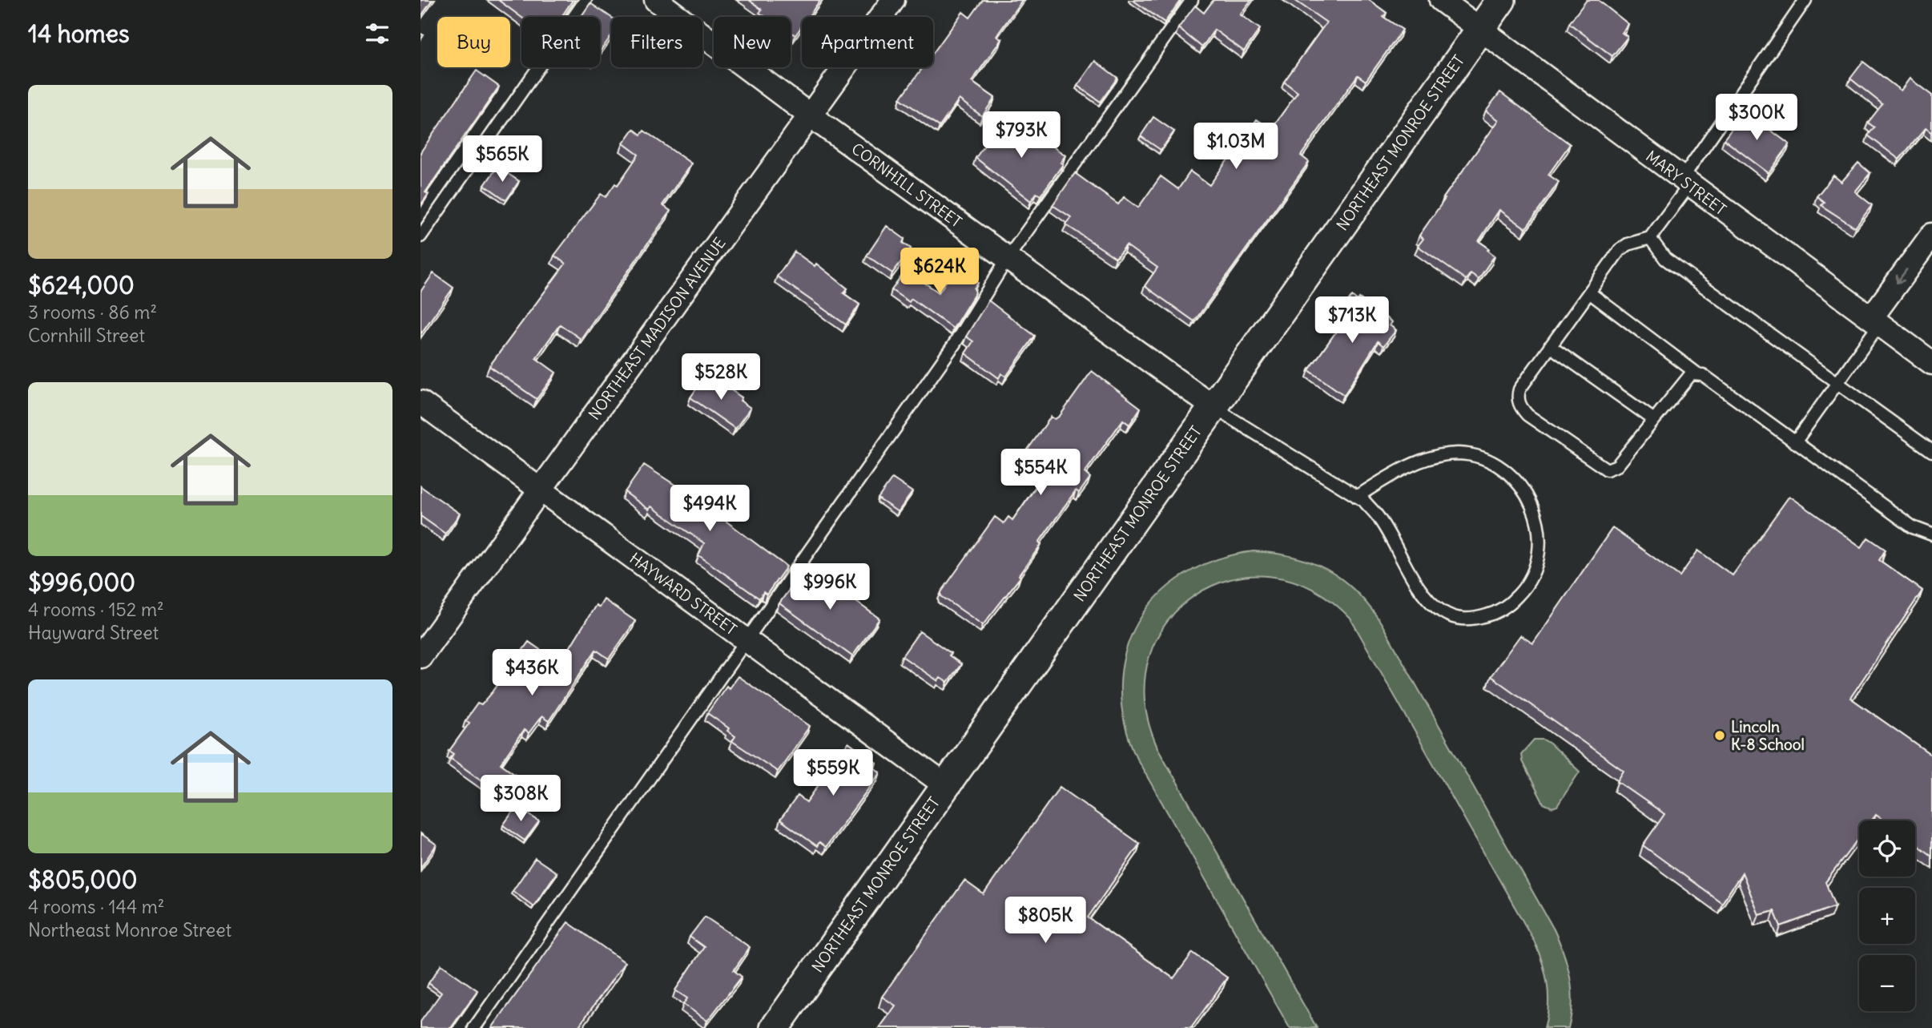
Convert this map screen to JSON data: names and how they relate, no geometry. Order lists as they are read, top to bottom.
{
  "streets": {
    "street": [
      "NORTHEAST MONROE STREET",
      "MARY STREET",
      "CORNHILL STREET",
      "NORTHEAST MADISON AVENUE",
      "HAYWARD STREET"
    ]
  },
  "crossings": [
    ["NORTHEAST MONROE STREET", "MARY STREET"],
    ["NORTHEAST MONROE STREET", "CORNHILL STREET"],
    ["NORTHEAST MONROE STREET", "HAYWARD STREET"],
    ["CORNHILL STREET", "NORTHEAST MADISON AVENUE"],
    ["NORTHEAST MADISON AVENUE", "HAYWARD STREET"]
  ],
  "places": ["Lincoln K-8 School"],
  "page": {
    "heading": "14 homes",
    "chip": [
      "Buy",
      "Rent",
      "Filters",
      "New",
      "Apartment"
    ],
    "list": [
      {
        "name": "$624,000",
        "note": "3 rooms · 86 m² · Cornhill Street"
      },
      {
        "name": "$996,000",
        "note": "4 rooms · 152 m² · Hayward Street"
      },
      {
        "name": "$805,000",
        "note": "4 rooms · 144 m² · Northeast Monroe Street"
      }
    ],
    "price": [
      "$300K",
      "$793K",
      "$1.03M",
      "$565K",
      "$624K",
      "$713K",
      "$528K",
      "$554K",
      "$494K",
      "$996K",
      "$436K",
      "$559K",
      "$308K",
      "$805K"
    ],
    "map_buttons": ["+", "−"]
  }
}
